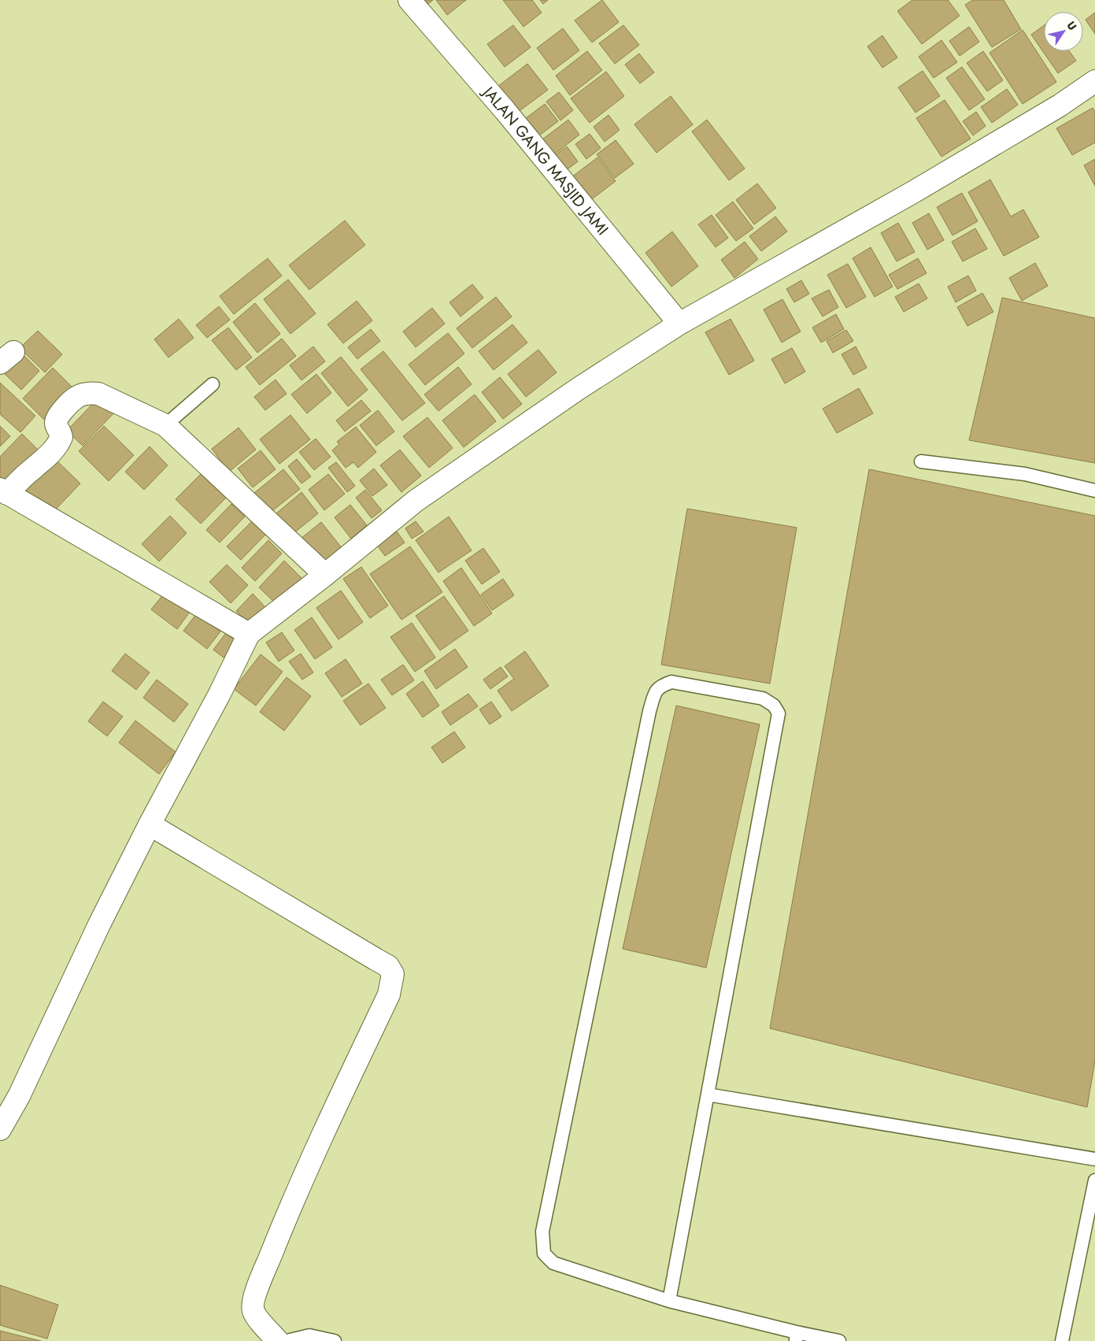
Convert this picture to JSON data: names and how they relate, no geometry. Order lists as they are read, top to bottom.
{
  "streets": {
    "street": ["JALAN GANG MASJID JAMI"]
  },
  "north": "top right"
}
